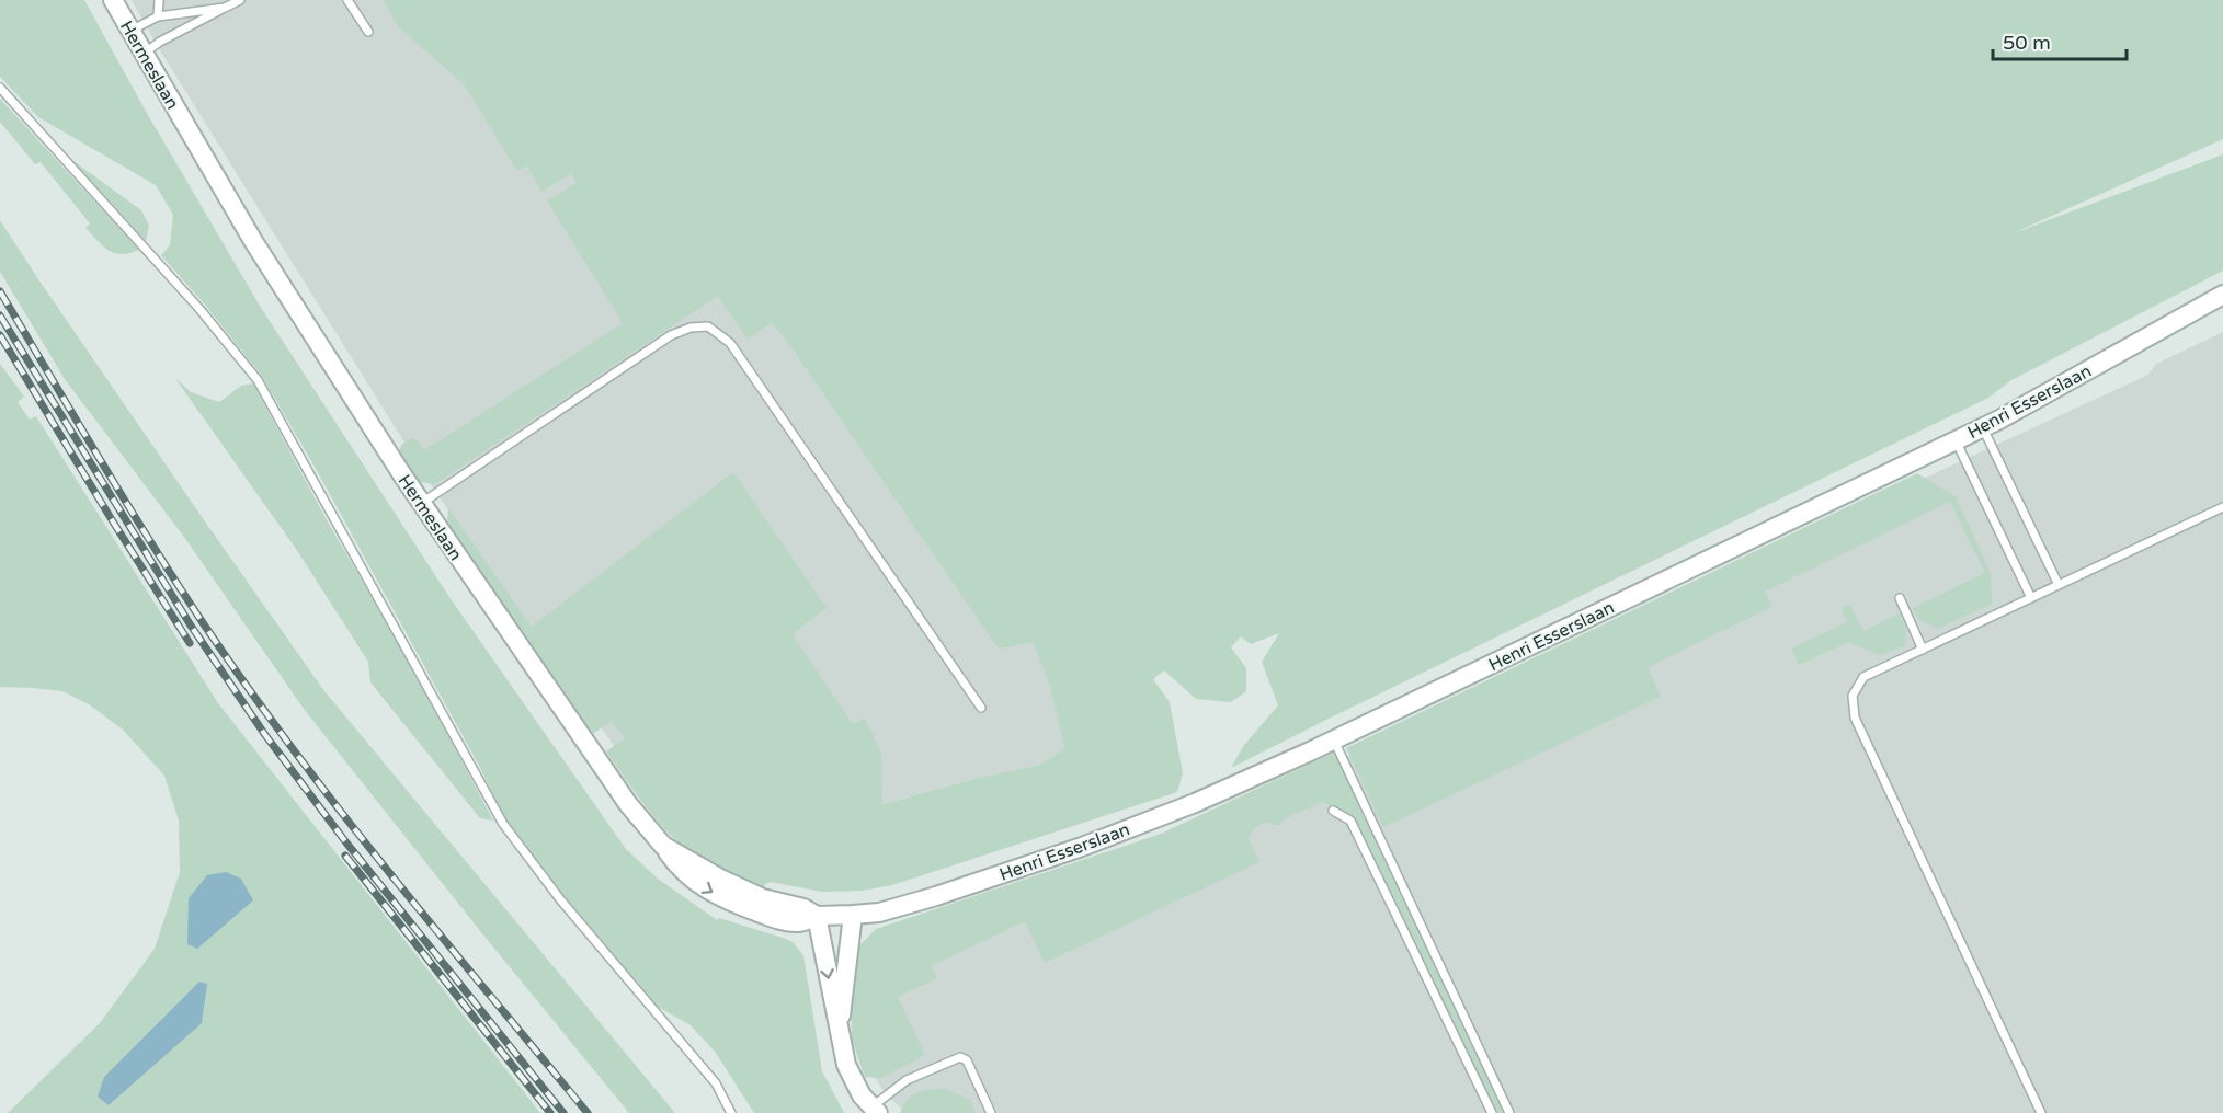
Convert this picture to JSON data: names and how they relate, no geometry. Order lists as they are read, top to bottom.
{
  "streets": {
    "street": ["Hermeslaan", "Henri Esserslaan"]
  },
  "scale_bar": "50 m"
}
